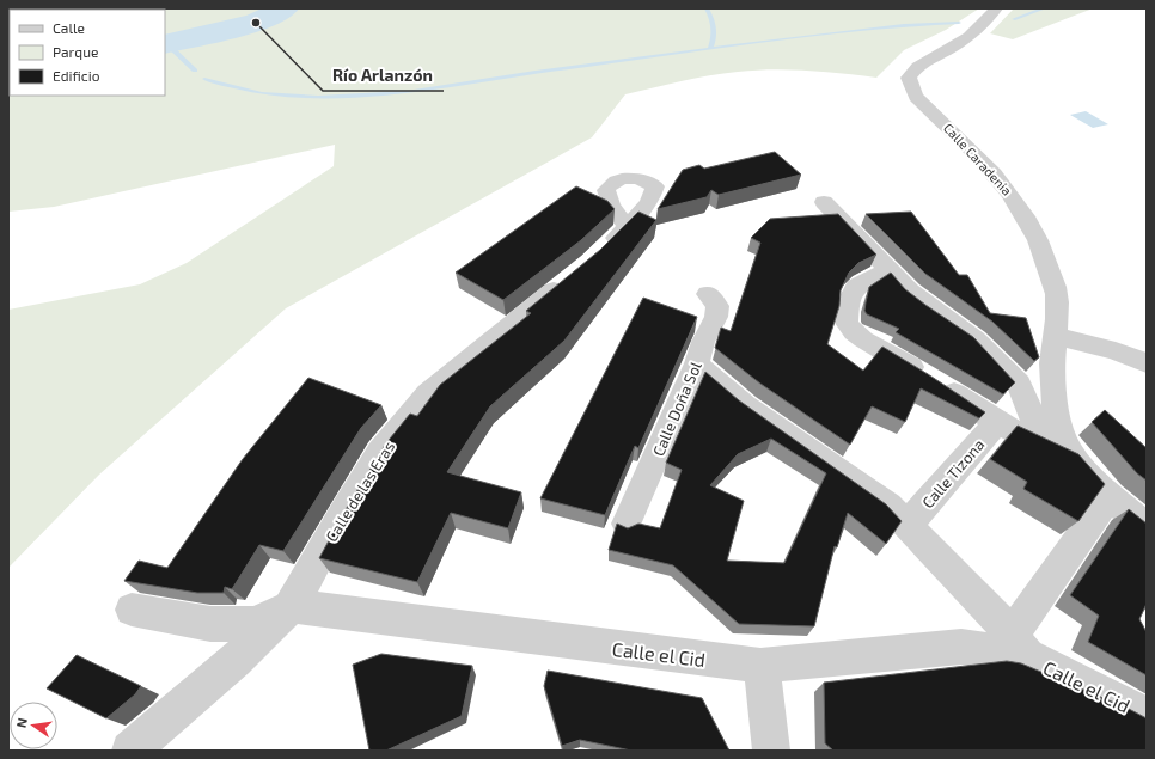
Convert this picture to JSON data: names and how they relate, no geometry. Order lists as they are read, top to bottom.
{
  "streets": {
    "street": [
      "Calle Caradenia",
      "Calle Doña Sol",
      "Calle Tizona",
      "Calle de las Eras",
      "Calle el Cid"
    ]
  },
  "crossings": [
    ["Calle Doña Sol", "Calle el Cid"],
    ["Calle Tizona", "Calle el Cid"],
    ["Calle de las Eras", "Calle el Cid"]
  ],
  "places": ["Río Arlanzón"],
  "legend": ["Calle", "Parque", "Edificio"],
  "north": "left"
}
